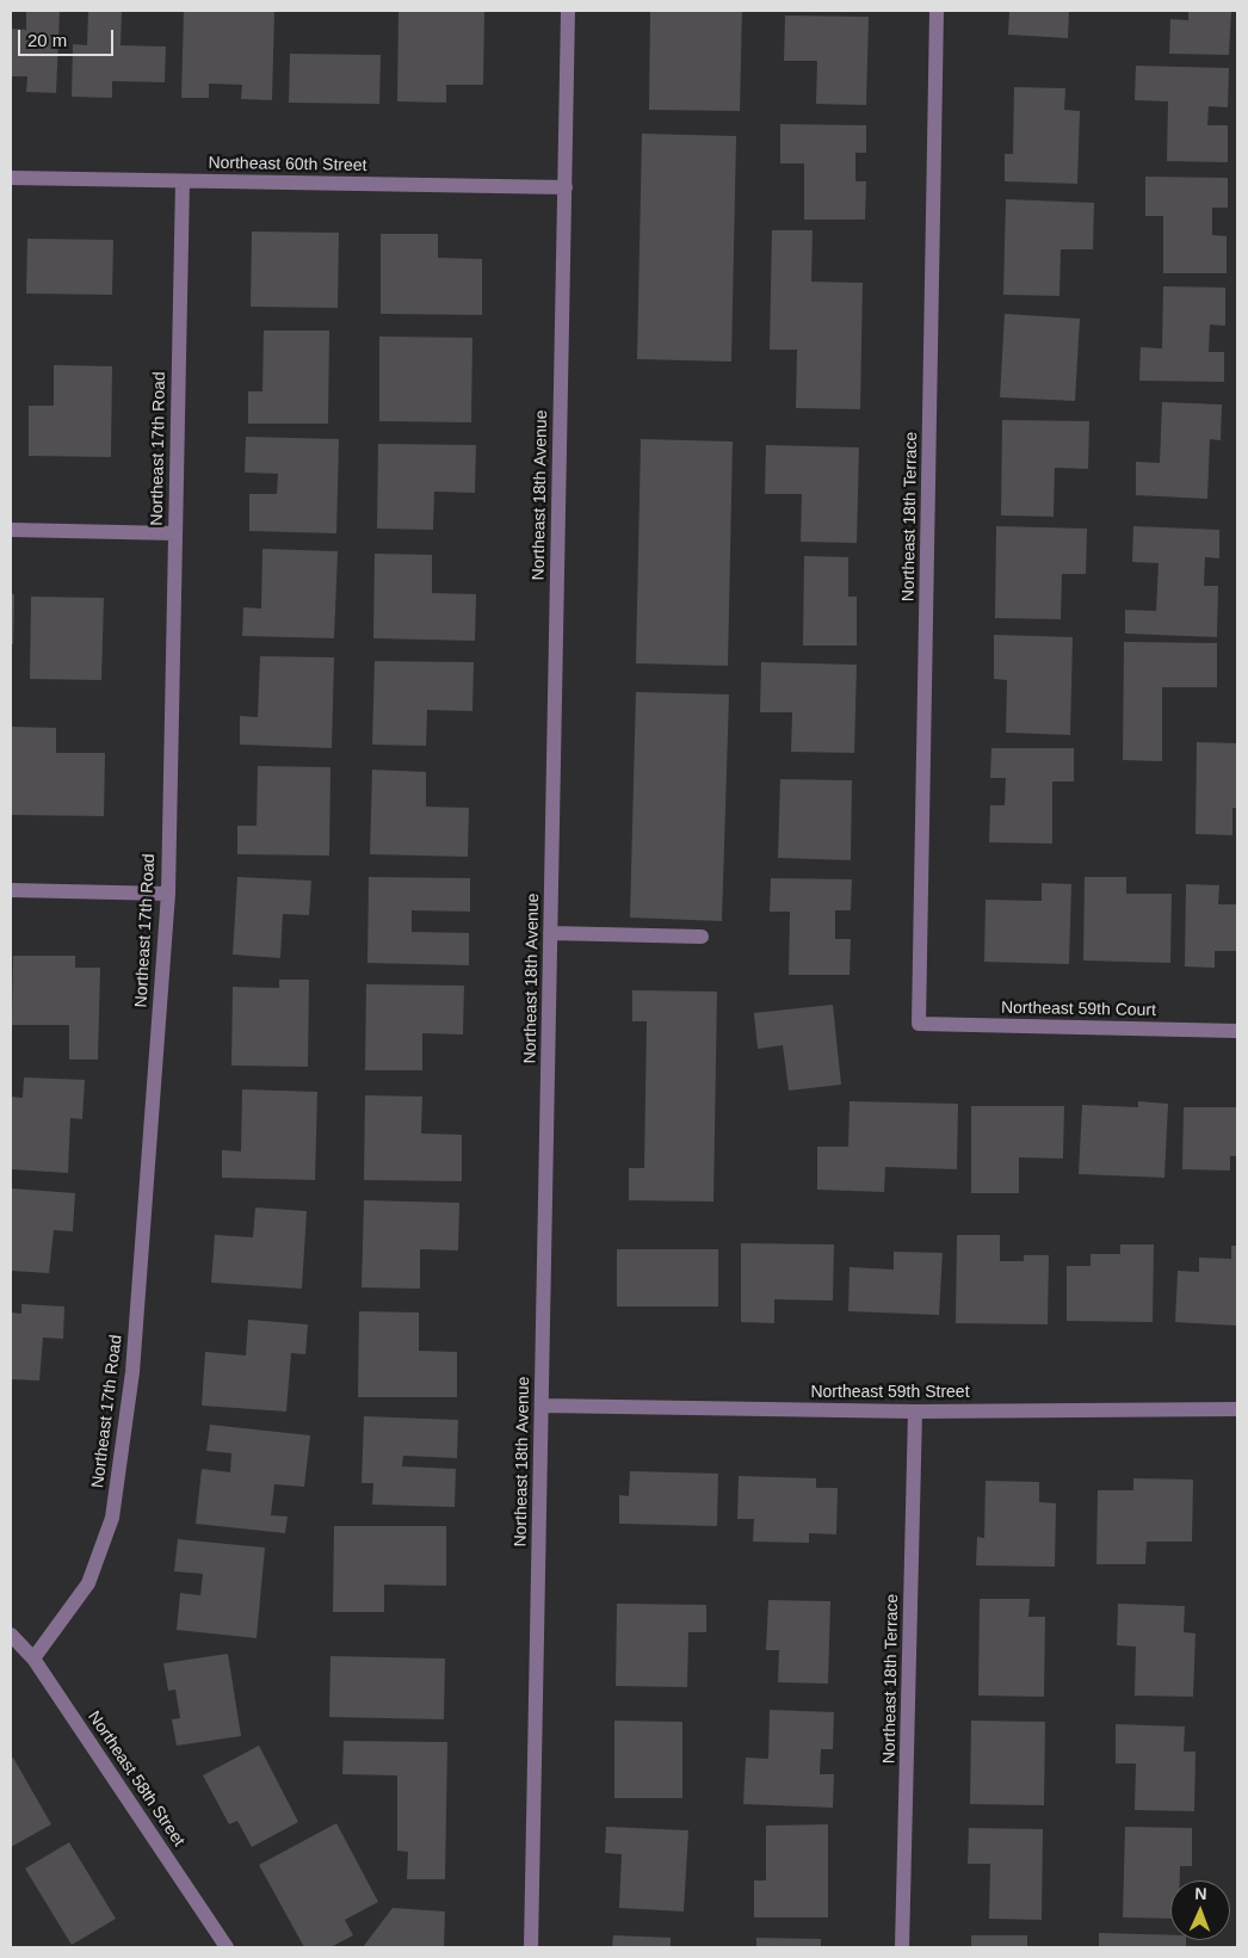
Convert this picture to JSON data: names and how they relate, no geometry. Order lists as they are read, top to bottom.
{
  "streets": {
    "street": [
      "Northeast 60th Street",
      "Northeast 17th Road",
      "Northeast 18th Avenue",
      "Northeast 18th Terrace",
      "Northeast 59th Court",
      "Northeast 59th Street",
      "Northeast 58th Street"
    ]
  },
  "crossings": [
    ["Northeast 60th Street", "Northeast 17th Road"],
    ["Northeast 60th Street", "Northeast 18th Avenue"],
    ["Northeast 17th Road", "Northeast 58th Street"],
    ["Northeast 18th Avenue", "Northeast 59th Street"],
    ["Northeast 18th Terrace", "Northeast 59th Court"],
    ["Northeast 18th Terrace", "Northeast 59th Street"]
  ],
  "scale_bar": "20 m",
  "north": "top"
}
